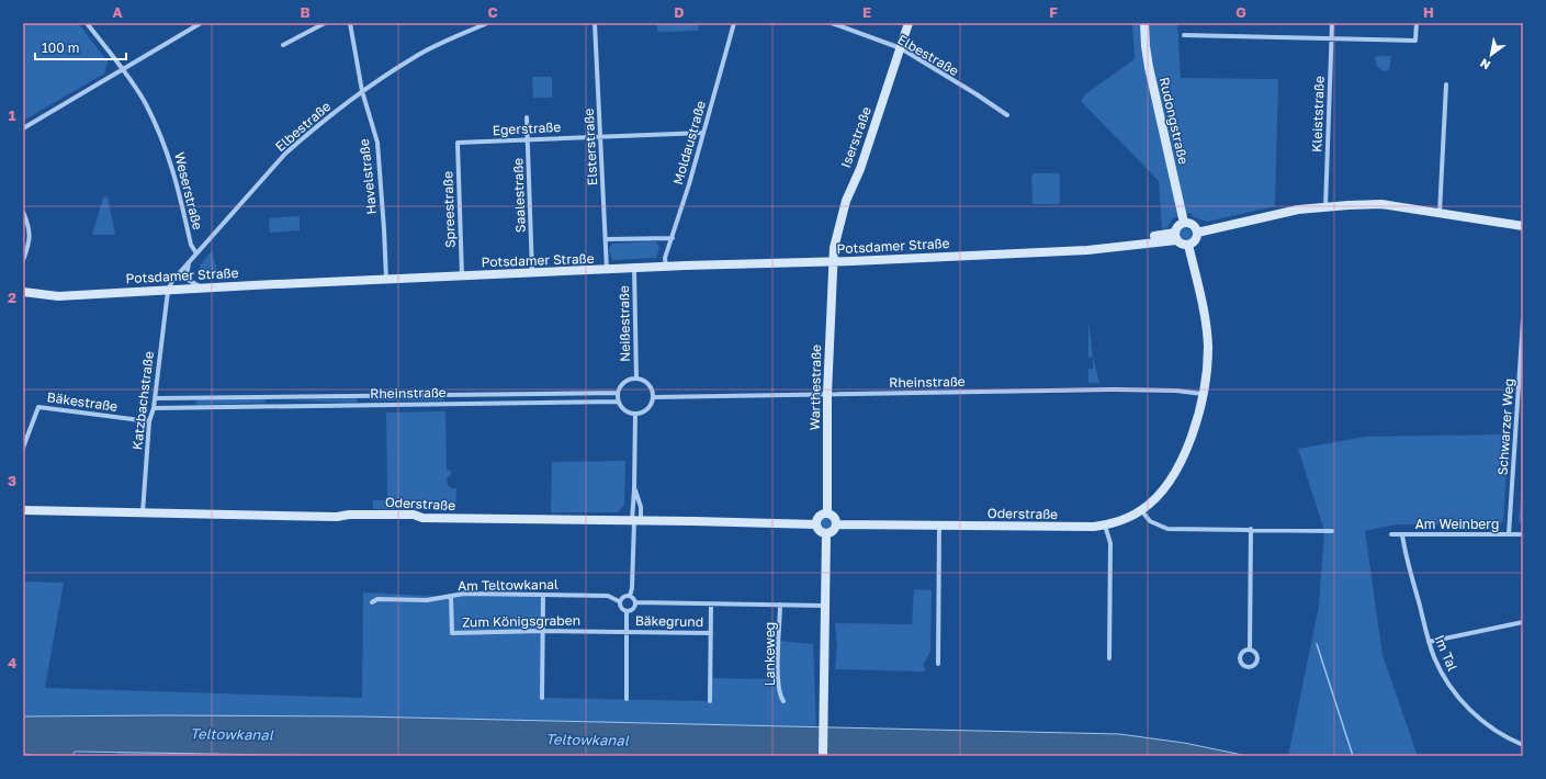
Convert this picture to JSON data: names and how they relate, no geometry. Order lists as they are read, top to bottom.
{
  "streets": {
    "street": [
      "Elbestraße",
      "Kleiststraße",
      "Rudongstraße",
      "Egerstraße",
      "Iserstraße",
      "Moldaustraße",
      "Elsterstraße",
      "Havelstraße",
      "Weserstraße",
      "Saalestraße",
      "Spreestraße",
      "Potsdamer Straße",
      "Neißestraße",
      "Rheinstraße",
      "Warthestraße",
      "Katzbachstraße",
      "Bäkestraße",
      "Schwarzer Weg",
      "Oderstraße",
      "Am Weinberg",
      "Am Teltowkanal",
      "Zum Königsgraben",
      "Bäkegrund",
      "Im Tal",
      "Lankeweg"
    ]
  },
  "crossings": [
    ["Elbestraße", "Iserstraße"],
    ["Elbestraße", "Havelstraße"],
    ["Elbestraße", "Weserstraße"],
    ["Elbestraße", "Potsdamer Straße"],
    ["Elbestraße", "Katzbachstraße"],
    ["Rudongstraße", "Potsdamer Straße"],
    ["Rudongstraße", "Oderstraße"],
    ["Egerstraße", "Moldaustraße"],
    ["Egerstraße", "Elsterstraße"],
    ["Egerstraße", "Saalestraße"],
    ["Egerstraße", "Spreestraße"],
    ["Iserstraße", "Potsdamer Straße"],
    ["Iserstraße", "Warthestraße"],
    ["Moldaustraße", "Potsdamer Straße"],
    ["Elsterstraße", "Potsdamer Straße"],
    ["Havelstraße", "Potsdamer Straße"],
    ["Saalestraße", "Potsdamer Straße"],
    ["Spreestraße", "Potsdamer Straße"],
    ["Potsdamer Straße", "Neißestraße"],
    ["Potsdamer Straße", "Warthestraße"],
    ["Potsdamer Straße", "Katzbachstraße"],
    ["Potsdamer Straße", "Oderstraße"],
    ["Neißestraße", "Rheinstraße"],
    ["Rheinstraße", "Warthestraße"],
    ["Rheinstraße", "Katzbachstraße"],
    ["Rheinstraße", "Oderstraße"],
    ["Warthestraße", "Oderstraße"],
    ["Katzbachstraße", "Bäkestraße"],
    ["Katzbachstraße", "Oderstraße"],
    ["Schwarzer Weg", "Am Weinberg"],
    ["Am Weinberg", "Im Tal"],
    ["Am Teltowkanal", "Zum Königsgraben"],
    ["Zum Königsgraben", "Bäkegrund"]
  ],
  "water": ["Teltowkanal"],
  "scale_bar": "100 m",
  "north": "bottom left",
  "grid": {
    "columns": [
      "A",
      "B",
      "C",
      "D",
      "E",
      "F",
      "G",
      "H"
    ],
    "rows": [
      "1",
      "2",
      "3",
      "4"
    ]
  }
}
